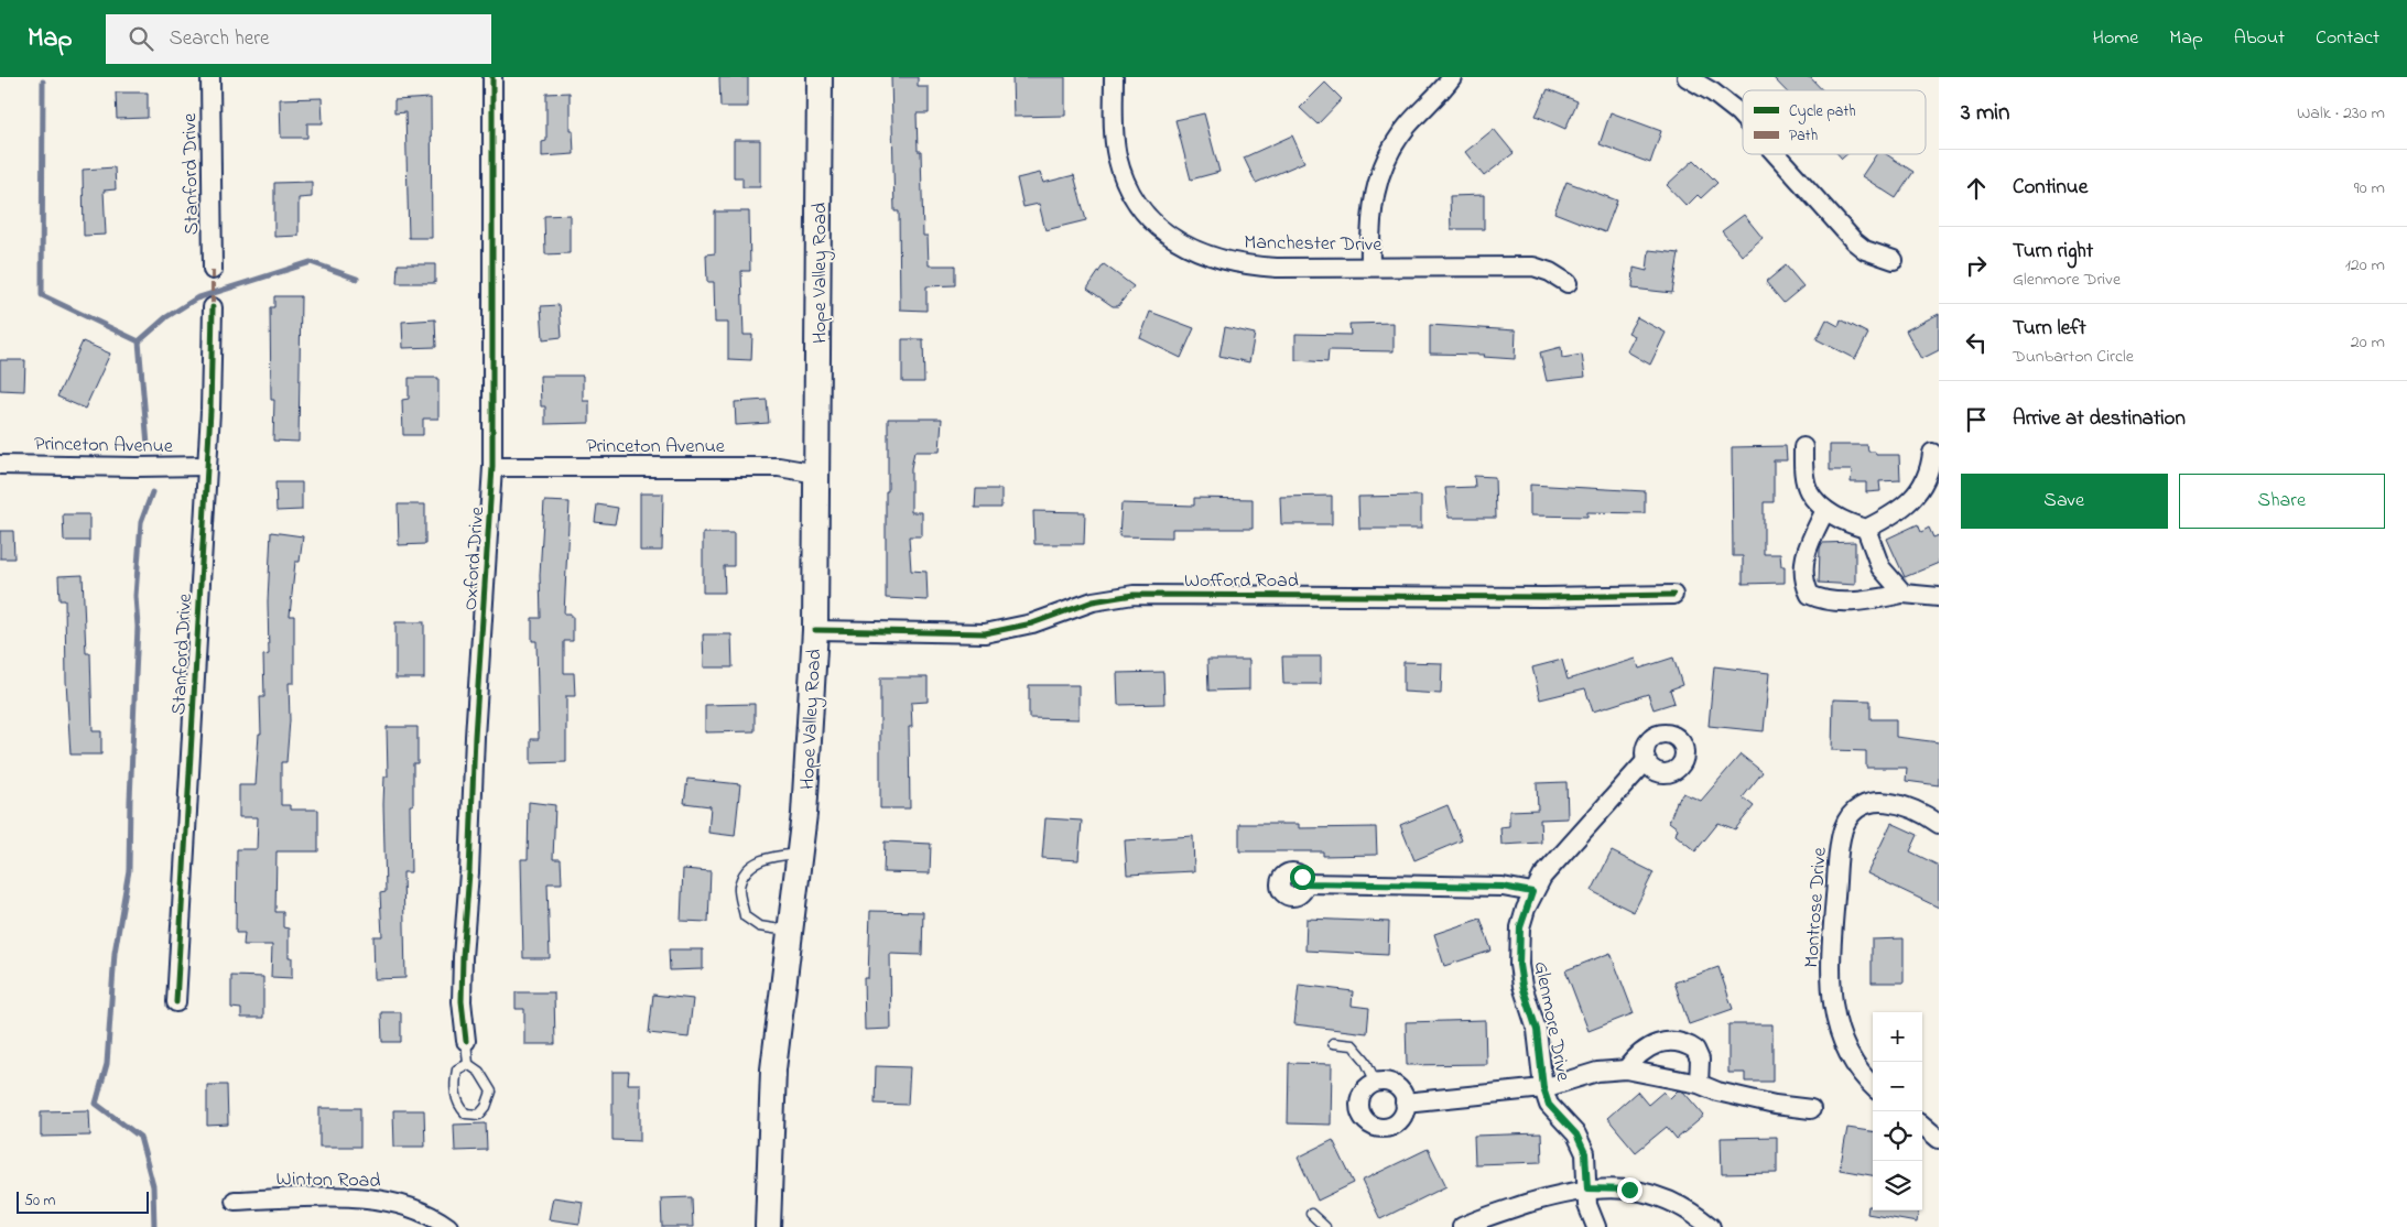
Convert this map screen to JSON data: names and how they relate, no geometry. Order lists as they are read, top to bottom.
{
  "streets": {
    "main road": ["Hope Valley Road"],
    "street": [
      "Stanford Drive",
      "Manchester Drive",
      "Princeton Avenue",
      "Oxford Drive",
      "Wofford Road",
      "Montrose Drive",
      "Glenmore Drive",
      "Winton Road"
    ]
  },
  "crossings": [
    ["Stanford Drive", "Princeton Avenue"],
    ["Hope Valley Road", "Princeton Avenue"],
    ["Hope Valley Road", "Wofford Road"],
    ["Princeton Avenue", "Oxford Drive"]
  ],
  "legend": ["Cycle path", "Path"],
  "scale_bar": "50 m",
  "page": {
    "header": "Map",
    "search": "Search here",
    "nav": [
      "Home",
      "Map",
      "About",
      "Contact"
    ],
    "heading": ["3 min", "Walk · 230 m"],
    "list": [
      ["Continue", "90 m"],
      ["Turn right", "Glenmore Drive", "120 m"],
      ["Turn left", "Dunbarton Circle", "20 m"],
      "Arrive at destination"
    ],
    "buttons": ["Save", "Share"],
    "map_buttons": ["+", "−"],
    "scale": "50 m"
  }
}
